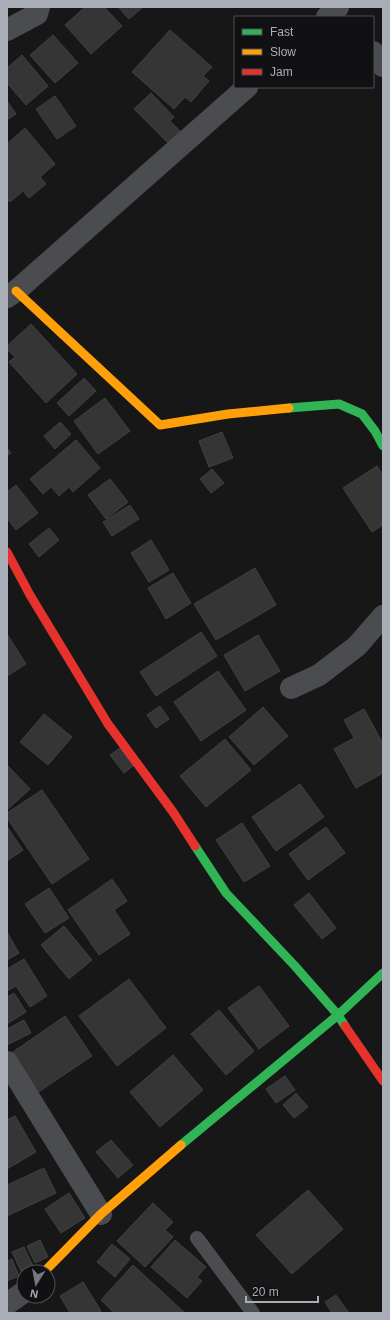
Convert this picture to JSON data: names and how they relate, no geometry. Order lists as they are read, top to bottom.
{
  "legend": ["Fast", "Slow", "Jam"],
  "scale_bar": "20 m",
  "north": "bottom"
}
